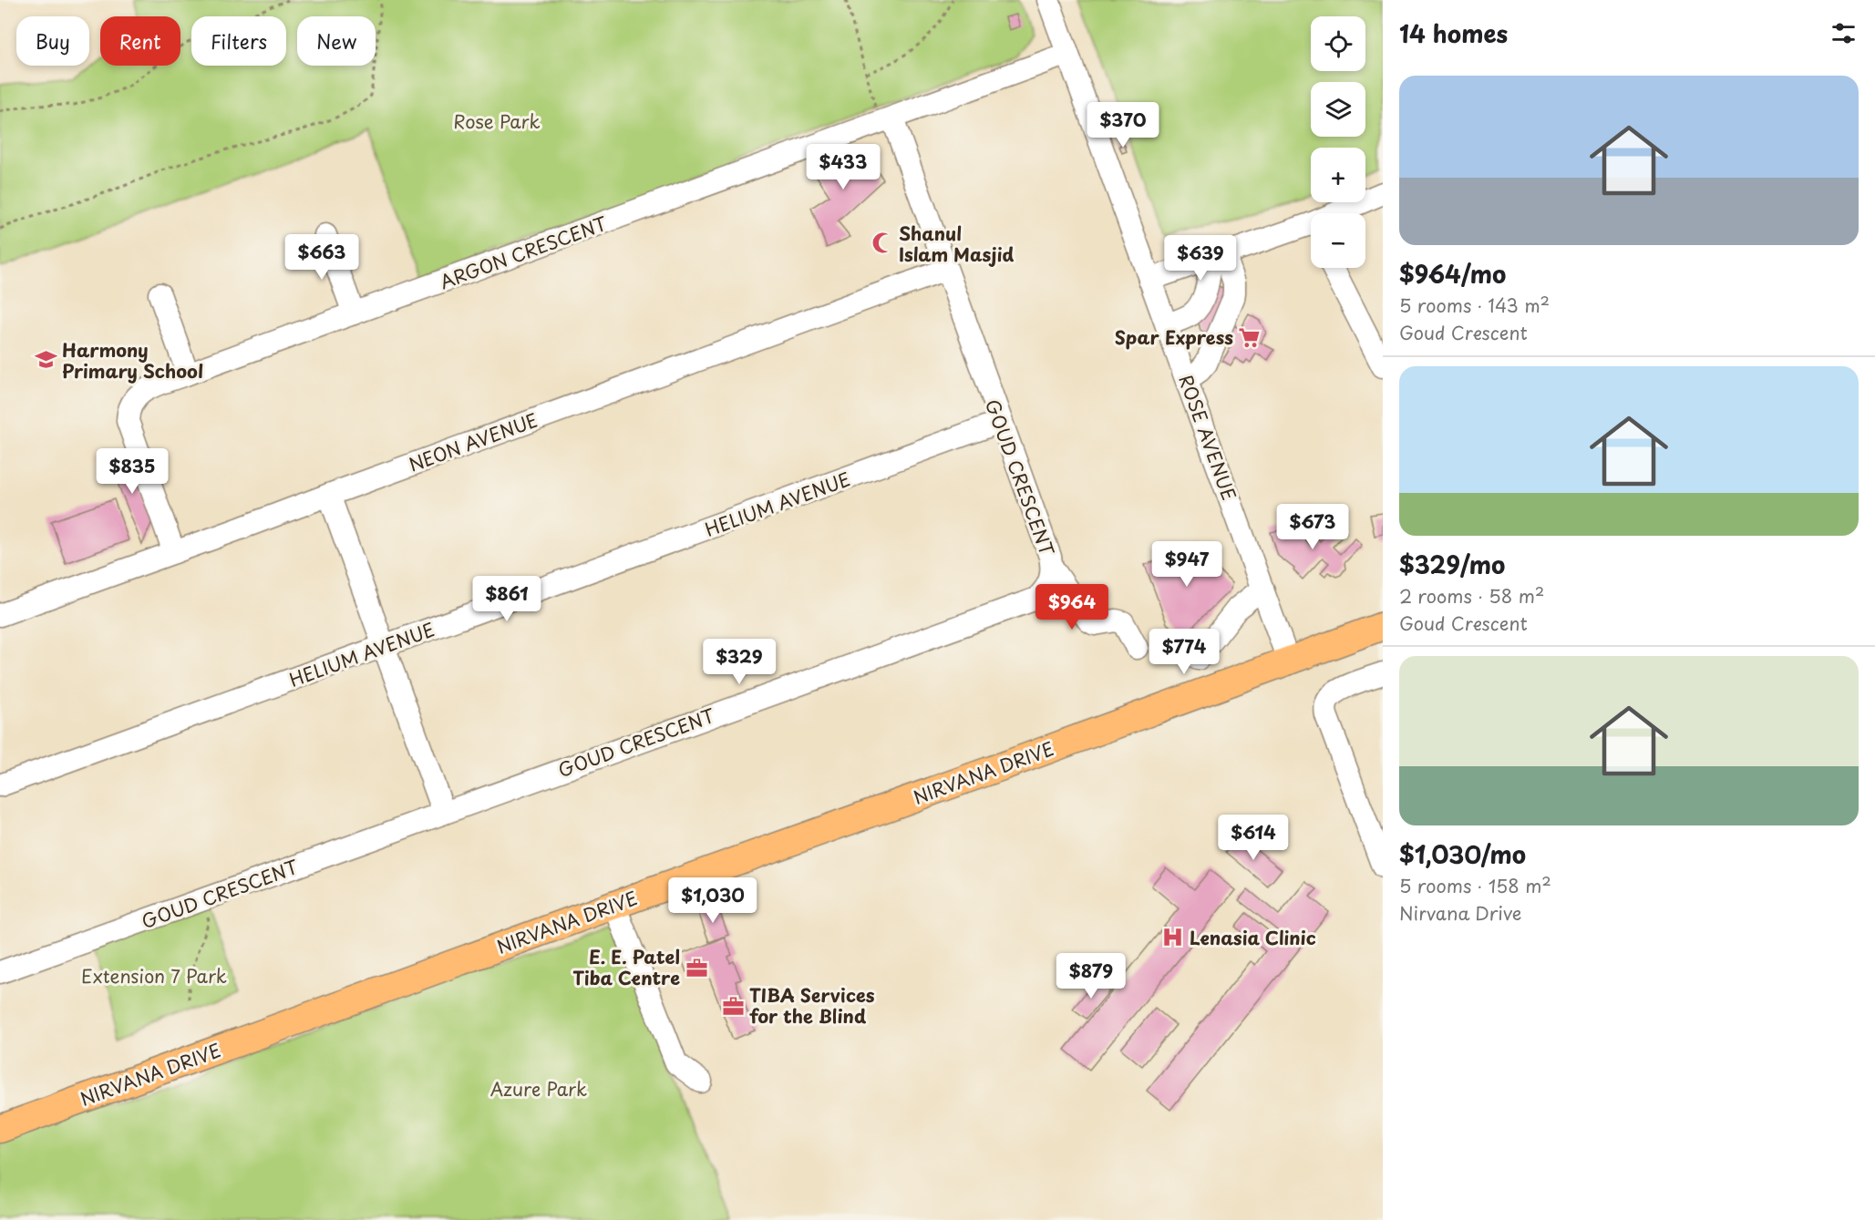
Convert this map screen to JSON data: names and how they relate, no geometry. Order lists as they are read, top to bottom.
{
  "streets": {
    "main road": ["NIRVANA DRIVE"],
    "street": [
      "ARGON CRESCENT",
      "ROSE AVENUE",
      "NEON AVENUE",
      "GOUD CRESCENT",
      "HELIUM AVENUE"
    ]
  },
  "crossings": [
    ["ARGON CRESCENT", "ROSE AVENUE"],
    ["ARGON CRESCENT", "NEON AVENUE"],
    ["ARGON CRESCENT", "GOUD CRESCENT"],
    ["ROSE AVENUE", "NIRVANA DRIVE"],
    ["NEON AVENUE", "GOUD CRESCENT"],
    ["GOUD CRESCENT", "HELIUM AVENUE"]
  ],
  "parks": ["Rose Park", "Extension 7 Park", "Azure Park"],
  "places": {
    "mosque": ["Shanul Islam Masjid"],
    "supermarket": ["Spar Express"],
    "school or university": ["Harmony Primary School"],
    "hospital": ["Lenasia Clinic"],
    "office": ["E. E. Patel Tiba Centre", "TIBA Services for the Blind"]
  },
  "page": {
    "heading": "14 homes",
    "map_buttons": ["+", "−"],
    "chip": [
      "Buy",
      "Rent",
      "Filters",
      "New"
    ],
    "list": [
      {
        "name": "$964/mo",
        "note": "5 rooms · 143 m² · Goud Crescent"
      },
      {
        "name": "$329/mo",
        "note": "2 rooms · 58 m² · Goud Crescent"
      },
      {
        "name": "$1,030/mo",
        "note": "5 rooms · 158 m² · Nirvana Drive"
      }
    ],
    "price": [
      "$370",
      "$433",
      "$663",
      "$639",
      "$835",
      "$673",
      "$947",
      "$861",
      "$964",
      "$774",
      "$329",
      "$614",
      "$1,030",
      "$879"
    ]
  }
}
